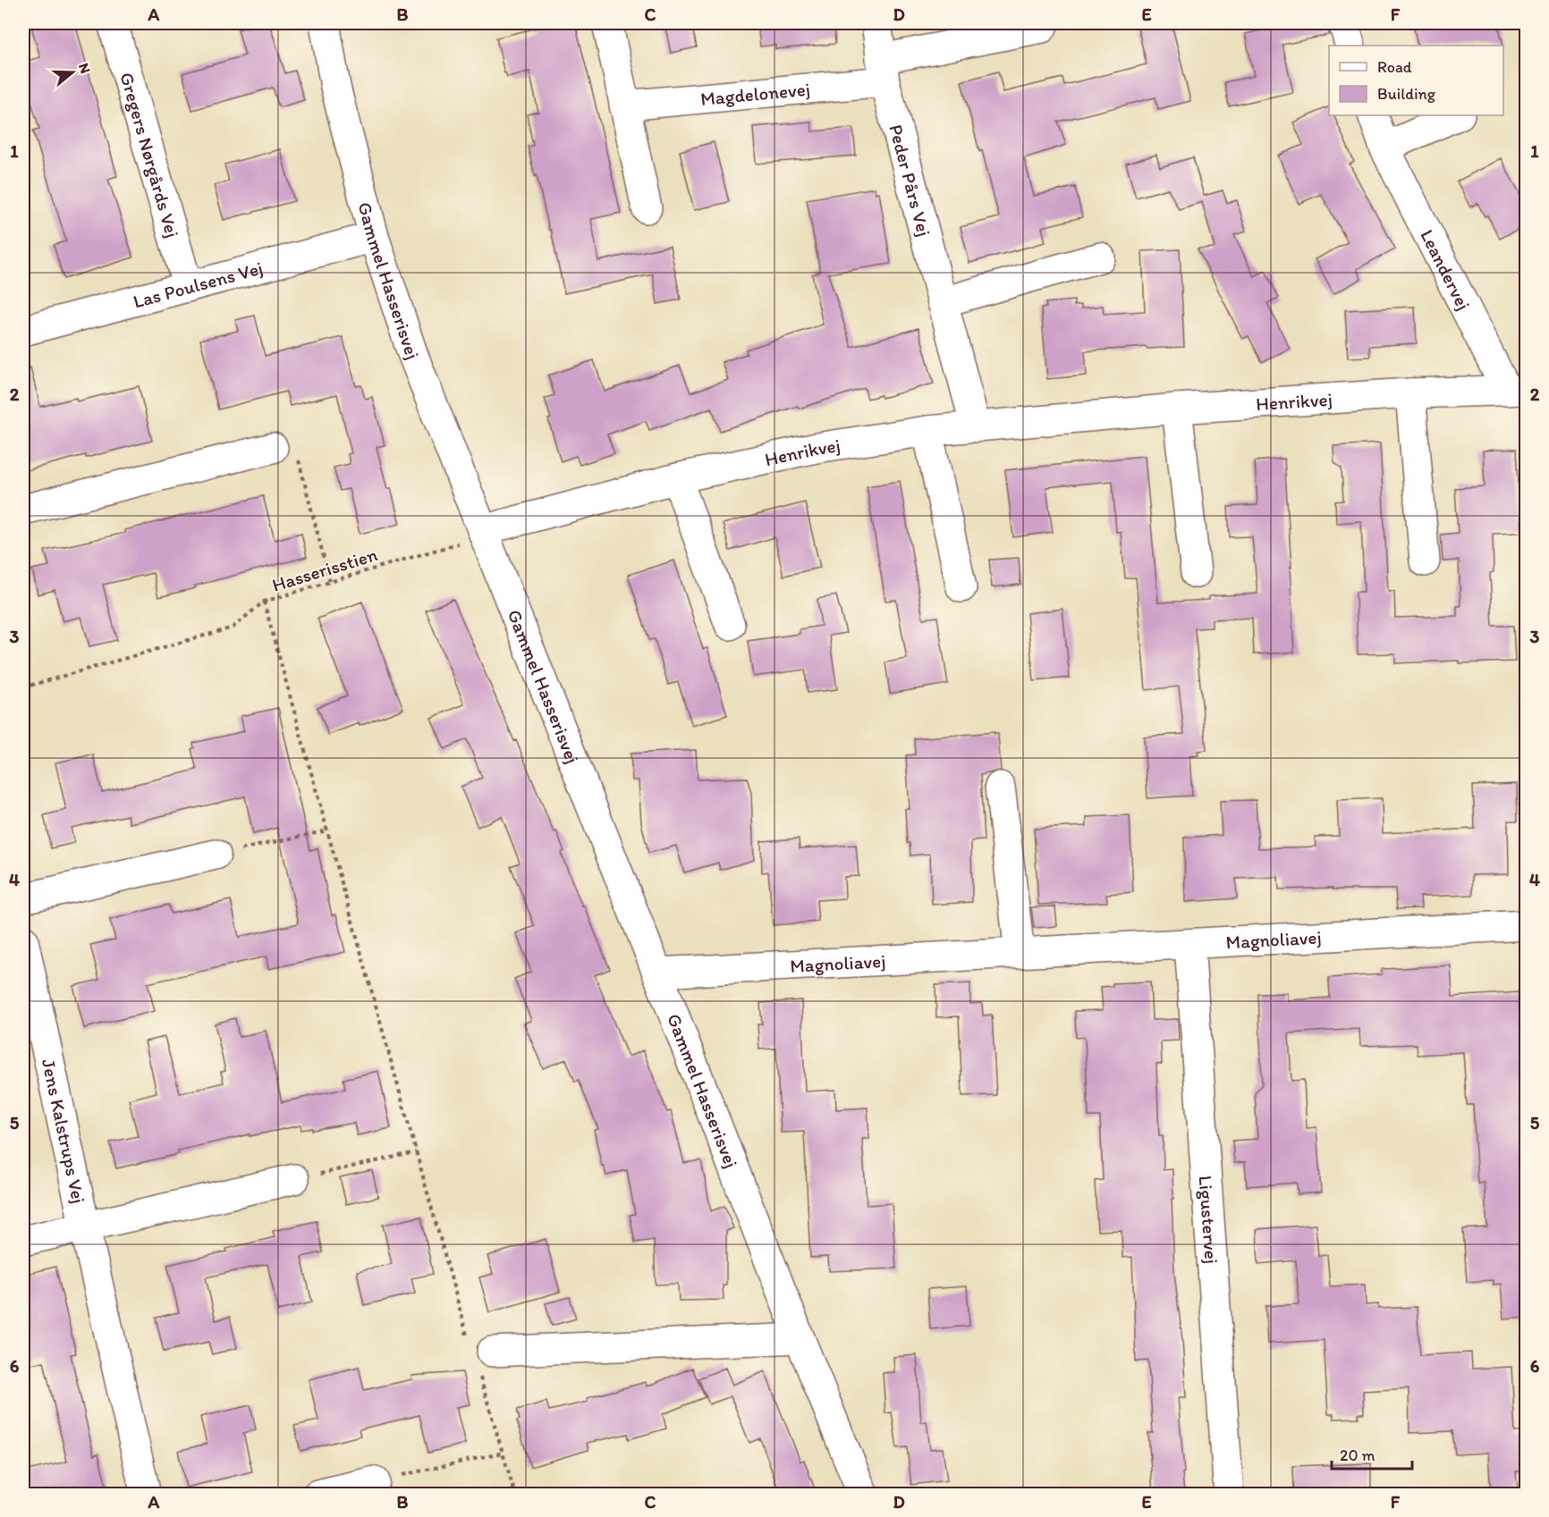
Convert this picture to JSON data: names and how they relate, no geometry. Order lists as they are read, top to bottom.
{
  "streets": {
    "street": [
      "Magdelonevej",
      "Gregers Nørgårds Vej",
      "Peder Pårs Vej",
      "Leandervej",
      "Gammel Hasserisvej",
      "Las Poulsens Vej",
      "Henrikvej",
      "Magnoliavej",
      "Jens Kalstrups Vej",
      "Ligustervej"
    ],
    "path": ["Hasserisstien"]
  },
  "crossings": [
    ["Magdelonevej", "Peder Pårs Vej"],
    ["Gregers Nørgårds Vej", "Las Poulsens Vej"],
    ["Peder Pårs Vej", "Henrikvej"],
    ["Leandervej", "Henrikvej"],
    ["Gammel Hasserisvej", "Las Poulsens Vej"],
    ["Gammel Hasserisvej", "Henrikvej"],
    ["Gammel Hasserisvej", "Hasserisstien"],
    ["Gammel Hasserisvej", "Magnoliavej"],
    ["Henrikvej", "Hasserisstien"],
    ["Magnoliavej", "Ligustervej"]
  ],
  "legend": ["Road", "Building"],
  "scale_bar": "20 m",
  "north": "right",
  "grid": {
    "columns": [
      "A",
      "B",
      "C",
      "D",
      "E",
      "F"
    ],
    "rows": [
      "1",
      "2",
      "3",
      "4",
      "5",
      "6"
    ]
  }
}
